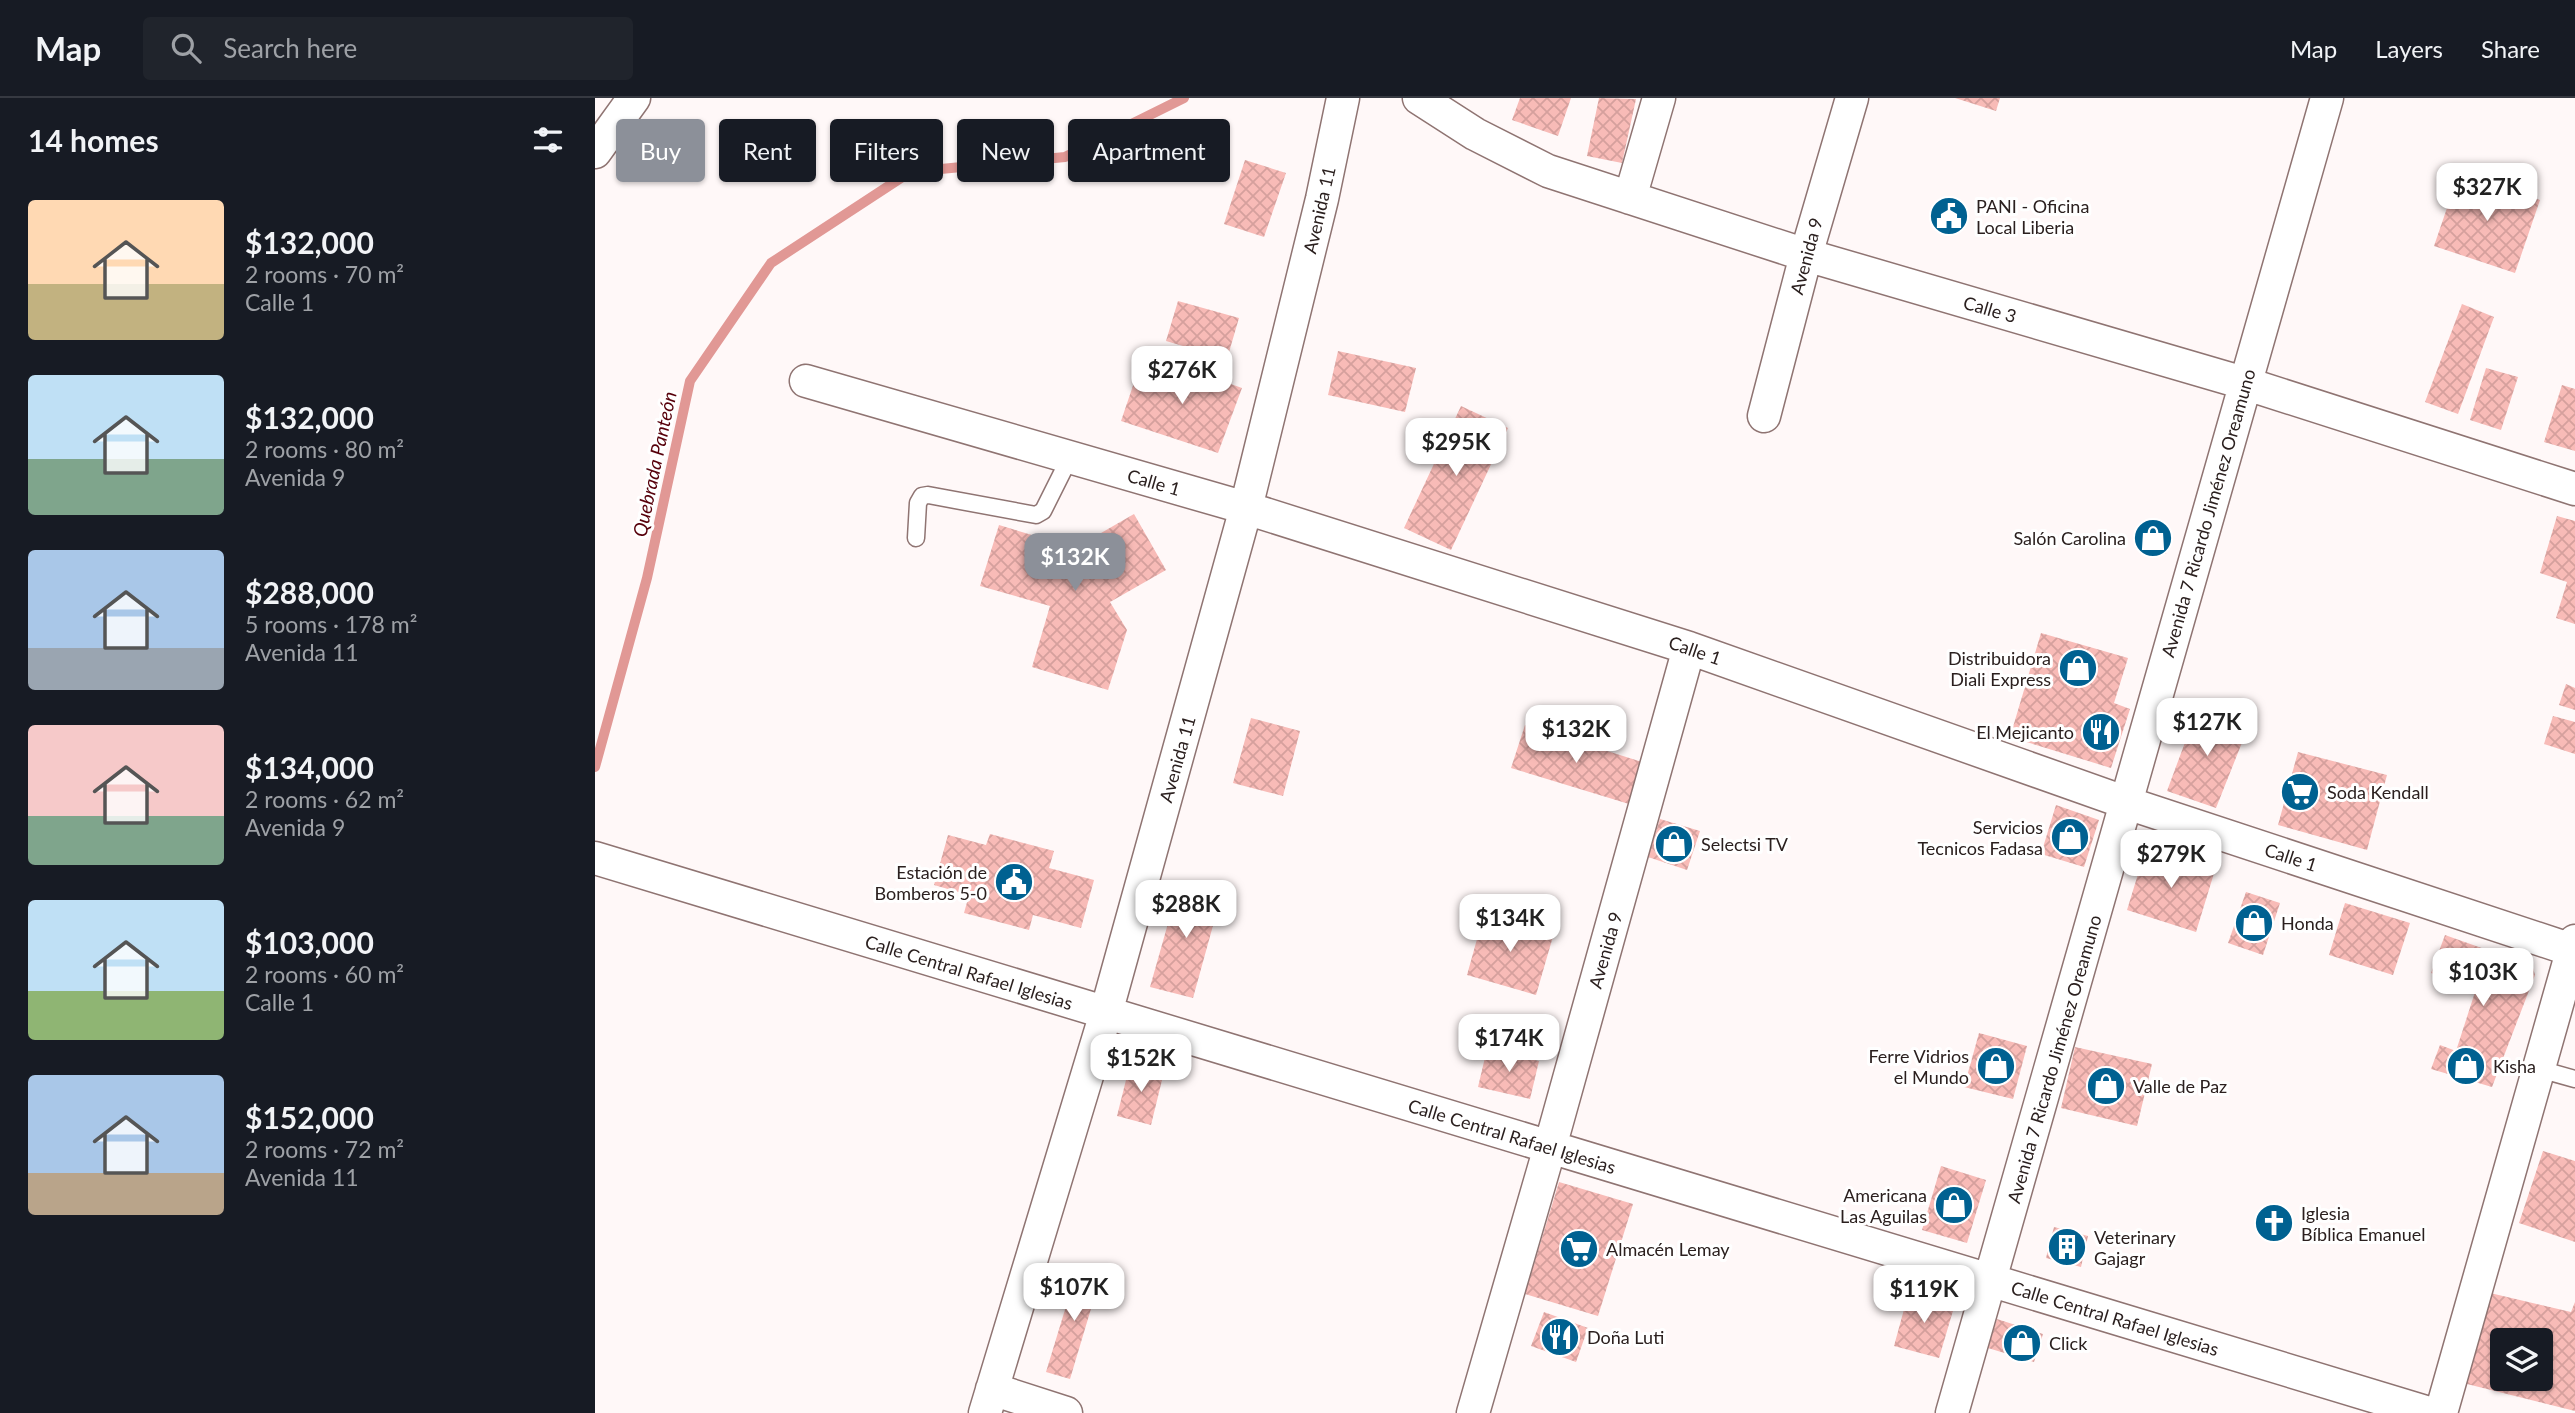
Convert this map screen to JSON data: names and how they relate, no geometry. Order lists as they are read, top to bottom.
{
  "streets": {
    "street": [
      "Avenida 11",
      "Avenida 9",
      "Calle 3",
      "Calle 1",
      "Avenida 7 Ricardo Jiménez Oreamuno",
      "Calle Central Rafael Iglesias"
    ]
  },
  "crossings": [
    ["Avenida 11", "Calle 1"],
    ["Avenida 11", "Calle Central Rafael Iglesias"],
    ["Avenida 9", "Calle 3"],
    ["Avenida 9", "Calle 1"],
    ["Avenida 9", "Calle Central Rafael Iglesias"],
    ["Calle 3", "Avenida 7 Ricardo Jiménez Oreamuno"],
    ["Calle 1", "Avenida 7 Ricardo Jiménez Oreamuno"],
    ["Avenida 7 Ricardo Jiménez Oreamuno", "Calle Central Rafael Iglesias"]
  ],
  "water": ["Quebrada Panteón"],
  "places": {
    "public building": ["PANI - Oficina Local Liberia", "Estación de Bomberos 5-0"],
    "shop": [
      "Salón Carolina",
      "Distribuidora Diali Express",
      "Servicios Tecnicos Fadasa",
      "Selectsi TV",
      "Honda",
      "Ferre Vidrios el Mundo",
      "Kisha",
      "Valle de Paz",
      "Americana Las Aguilas",
      "Click"
    ],
    "restaurant": ["El Mejicanto", "Doña Luti"],
    "supermarket": ["Soda Kendall", "Almacén Lemay"],
    "church": ["Iglesia Bíblica Emanuel"],
    "building": ["Veterinary Gajagr"]
  },
  "page": {
    "header": "Map",
    "search": "Search here",
    "nav": ["Map", "Layers", "Share"],
    "heading": "14 homes",
    "chip": [
      "Buy",
      "Rent",
      "Filters",
      "New",
      "Apartment"
    ],
    "price": [
      "$327K",
      "$276K",
      "$295K",
      "$132K",
      "$127K",
      "$132K",
      "$279K",
      "$288K",
      "$134K",
      "$103K",
      "$174K",
      "$152K",
      "$107K",
      "$119K"
    ],
    "list": [
      {
        "name": "$132,000",
        "note": "2 rooms · 70 m² · Calle 1"
      },
      {
        "name": "$132,000",
        "note": "2 rooms · 80 m² · Avenida 9"
      },
      {
        "name": "$288,000",
        "note": "5 rooms · 178 m² · Avenida 11"
      },
      {
        "name": "$134,000",
        "note": "2 rooms · 62 m² · Avenida 9"
      },
      {
        "name": "$103,000",
        "note": "2 rooms · 60 m² · Calle 1"
      },
      {
        "name": "$152,000",
        "note": "2 rooms · 72 m² · Avenida 11"
      }
    ]
  }
}
